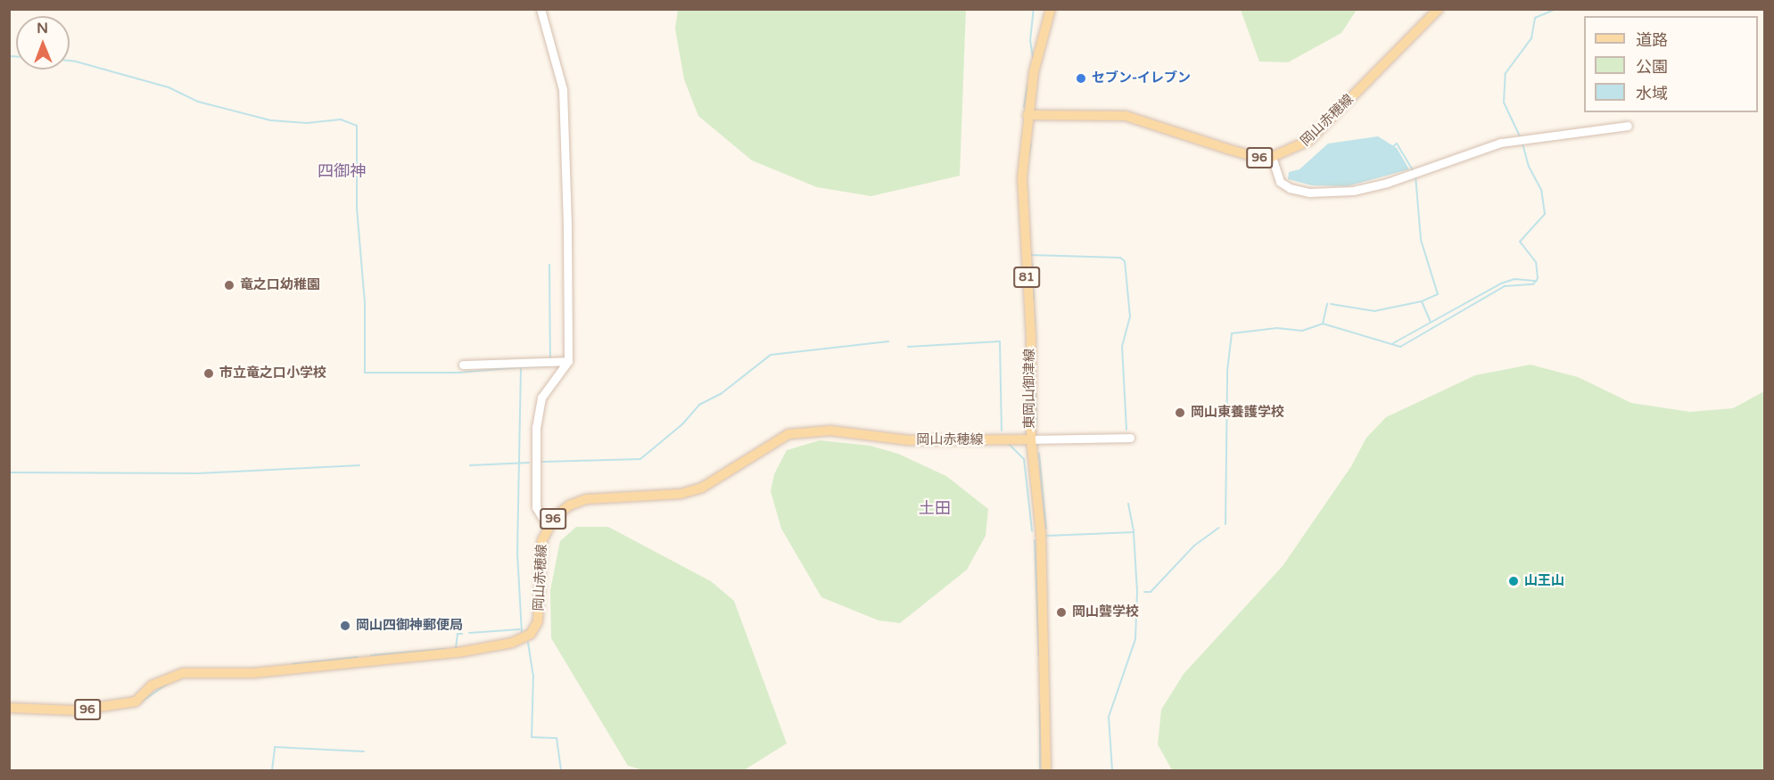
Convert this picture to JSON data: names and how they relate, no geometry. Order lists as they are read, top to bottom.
{
  "streets": {
    "main road": [
      "岡山赤穂線",
      "96",
      "81",
      "東岡山御津線"
    ]
  },
  "crossings": [
    ["岡山赤穂線", "東岡山御津線"]
  ],
  "districts": ["四御神", "土田"],
  "places": [
    "セブン-イレブン",
    "竜之口幼稚園",
    "市立竜之口小学校",
    "岡山東養護学校",
    "山王山",
    "岡山聾学校",
    "岡山四御神郵便局"
  ],
  "legend": ["道路", "公園", "水域"],
  "north": "top"
}
